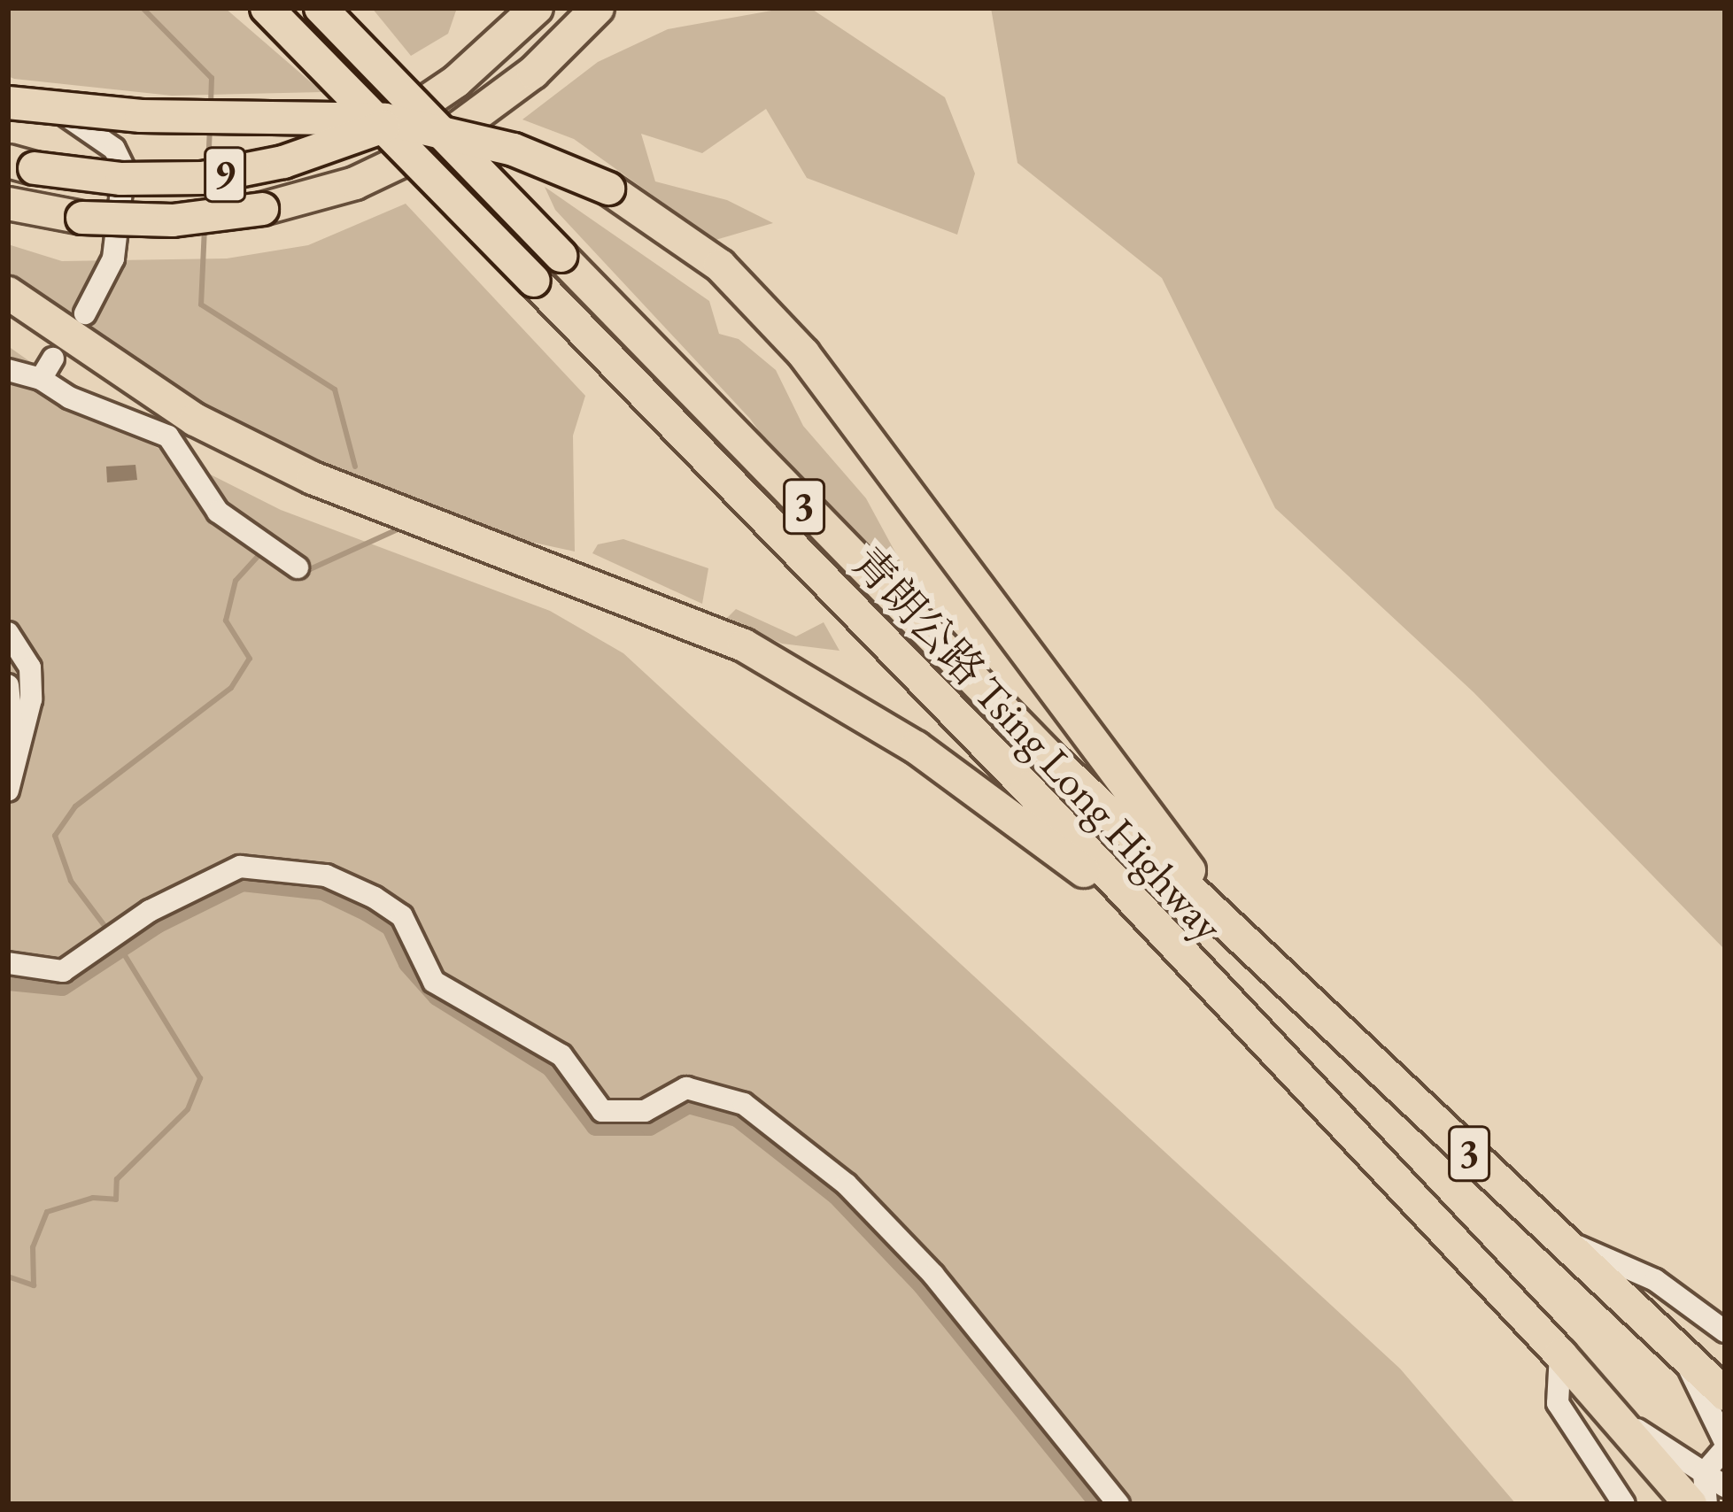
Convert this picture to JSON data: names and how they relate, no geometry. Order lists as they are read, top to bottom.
{
  "streets": {
    "highway": ["9", "3", "青朗公路 Tsing Long Highway"]
  }
}
